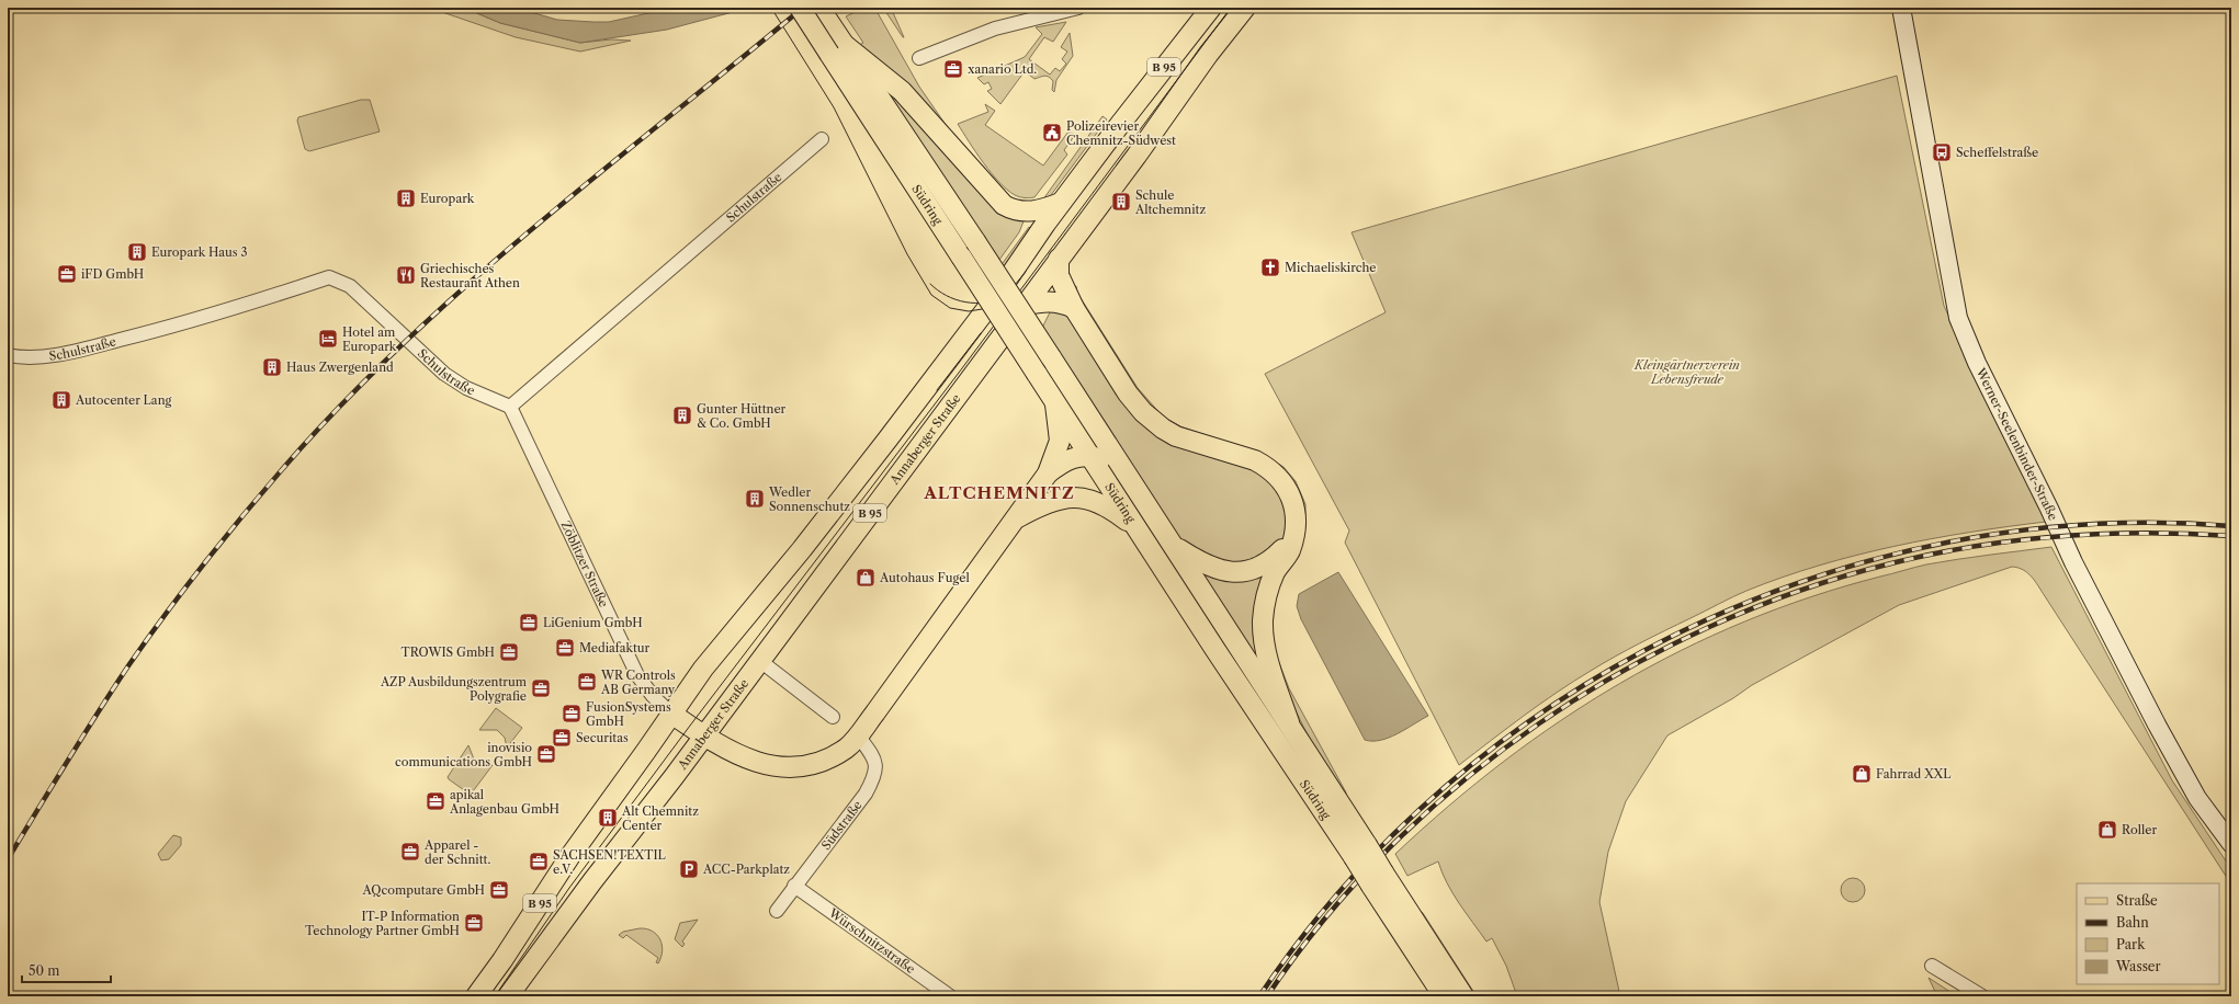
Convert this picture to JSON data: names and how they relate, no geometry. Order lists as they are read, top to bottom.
{
  "streets": {
    "main road": [
      "B 95",
      "Südring",
      "Annaberger Straße",
      "Werner-Seelenbinder-Straße"
    ],
    "street": [
      "Schulstraße",
      "Zöblitzer Straße",
      "Südstraße",
      "Würschnitzstraße"
    ]
  },
  "crossings": [
    ["B 95", "Zöblitzer Straße"],
    ["Schulstraße", "Zöblitzer Straße"],
    ["Südstraße", "Würschnitzstraße"]
  ],
  "districts": ["ALTCHEMNITZ"],
  "parks": ["Kleingärtnerverein Lebensfreude"],
  "places": {
    "office": [
      "xanario Ltd.",
      "iFD GmbH",
      "LiGenium GmbH",
      "Mediafaktur",
      "TROWIS GmbH",
      "WR Controls AB Germany",
      "AZP Ausbildungszentrum Polygrafie",
      "FusionSystems GmbH",
      "Securitas",
      "inovisio communications GmbH",
      "apikal Anlagenbau GmbH",
      "Apparel - der Schnitt.",
      "SACHSEN!TEXTIL e.V.",
      "AQcomputare GmbH",
      "IT-P Information Technology Partner GmbH"
    ],
    "public building": ["Polizeirevier Chemnitz-Südwest"],
    "bus stop": ["Scheffelstraße"],
    "building": [
      "Europark",
      "Schule Altchemnitz",
      "Europark Haus 3",
      "Haus Zwergenland",
      "Autocenter Lang",
      "Gunter Hüttner & Co. GmbH",
      "Wedler Sonnenschutz",
      "Alt Chemnitz Center"
    ],
    "church": ["Michaeliskirche"],
    "restaurant": ["Griechisches Restaurant Athen"],
    "hotel": ["Hotel am Europark"],
    "shop": ["Autohaus Fugel", "Fahrrad XXL", "Roller"],
    "parking": ["ACC-Parkplatz"]
  },
  "legend": [
    "Straße",
    "Bahn",
    "Park",
    "Wasser"
  ],
  "scale_bar": "50 m"
}
